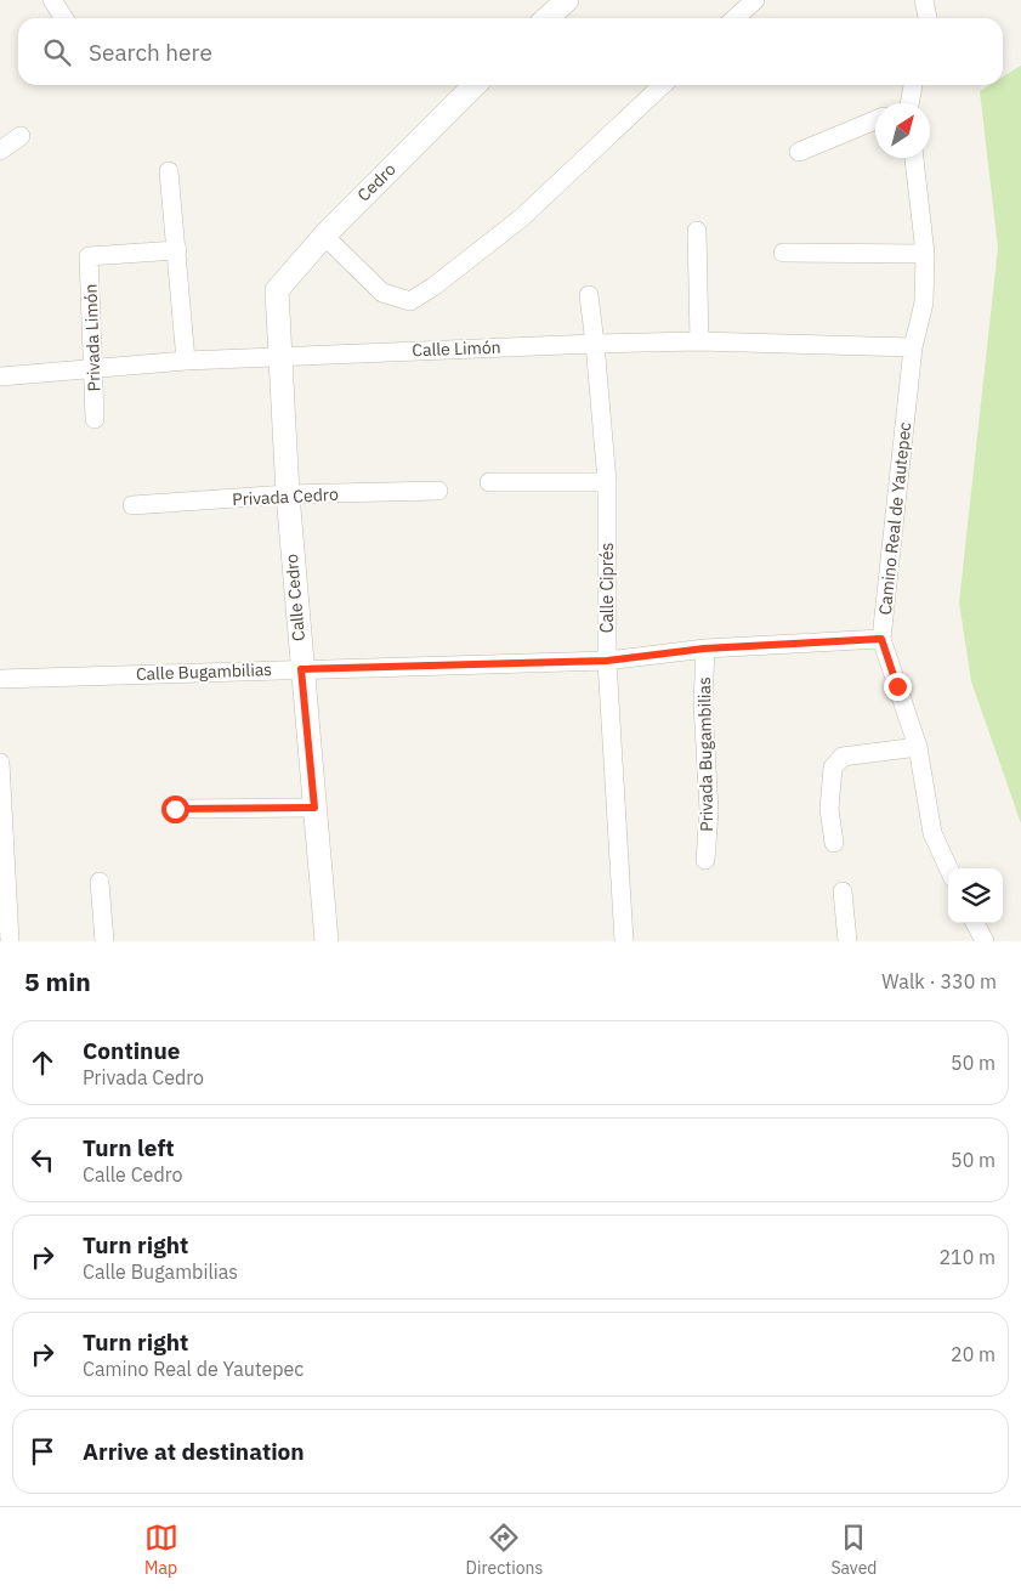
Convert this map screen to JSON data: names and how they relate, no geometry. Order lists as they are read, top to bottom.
{
  "streets": {
    "street": [
      "Cedro",
      "Privada Limón",
      "Calle Limón",
      "Privada Cedro",
      "Camino Real de Yautepec",
      "Calle Ciprés",
      "Calle Cedro",
      "Calle Bugambilias",
      "Privada Bugambilias"
    ]
  },
  "crossings": [
    ["Cedro", "Calle Cedro"],
    ["Privada Limón", "Calle Limón"],
    ["Calle Limón", "Camino Real de Yautepec"],
    ["Calle Limón", "Calle Ciprés"],
    ["Calle Limón", "Calle Cedro"],
    ["Privada Cedro", "Calle Cedro"],
    ["Camino Real de Yautepec", "Calle Bugambilias"],
    ["Calle Ciprés", "Calle Bugambilias"],
    ["Calle Cedro", "Calle Bugambilias"],
    ["Calle Bugambilias", "Privada Bugambilias"]
  ],
  "north": "top right",
  "page": {
    "search": "Search here",
    "heading": ["5 min", "Walk · 330 m"],
    "list": [
      ["Continue", "Privada Cedro", "50 m"],
      ["Turn left", "Calle Cedro", "50 m"],
      ["Turn right", "Calle Bugambilias", "210 m"],
      ["Turn right", "Camino Real de Yautepec", "20 m"],
      "Arrive at destination"
    ],
    "nav": ["Map", "Directions", "Saved"]
  }
}
